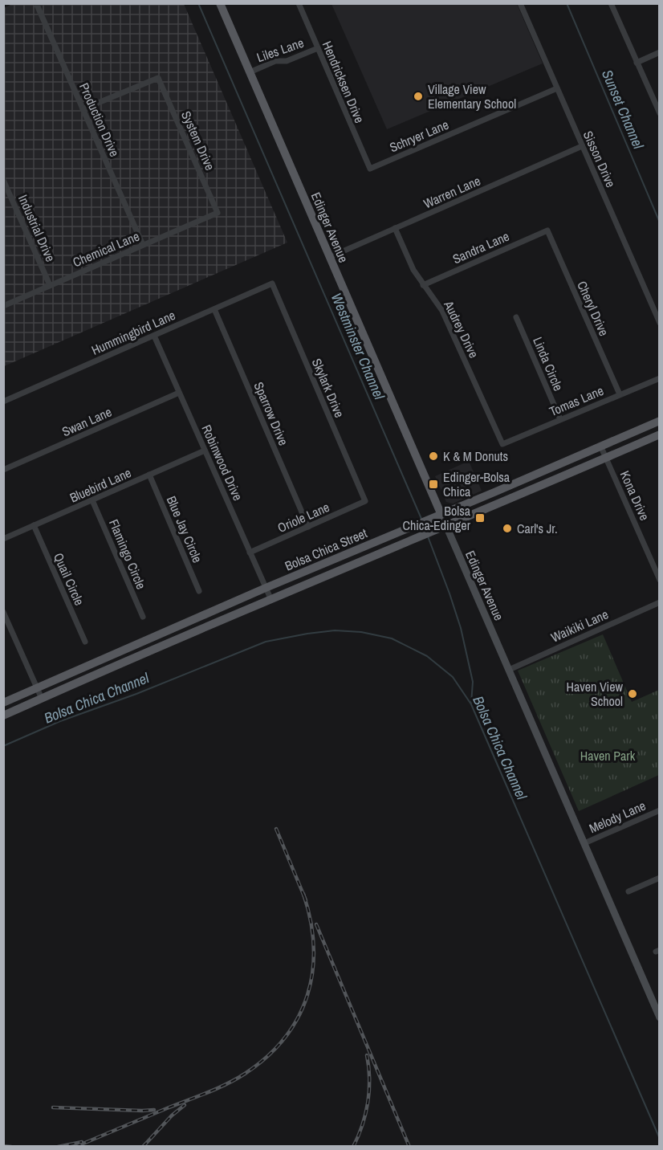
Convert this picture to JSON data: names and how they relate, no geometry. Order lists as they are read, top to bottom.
{
  "streets": {
    "main road": ["Edinger Avenue", "Bolsa Chica Street"],
    "street": [
      "Liles Lane",
      "Hendricksen Drive",
      "Production Drive",
      "Schryer Lane",
      "System Drive",
      "Sisson Drive",
      "Warren Lane",
      "Industrial Drive",
      "Sandra Lane",
      "Chemical Lane",
      "Cheryl Drive",
      "Audrey Drive",
      "Hummingbird Lane",
      "Linda Circle",
      "Skylark Drive",
      "Tomas Lane",
      "Sparrow Drive",
      "Swan Lane",
      "Robinwood Drive",
      "Bluebird Lane",
      "Kona Drive",
      "Oriole Lane",
      "Blue Jay Circle",
      "Flamingo Circle",
      "Quail Circle",
      "Waikiki Lane",
      "Melody Lane"
    ]
  },
  "crossings": [
    ["Liles Lane", "Hendricksen Drive"],
    ["Liles Lane", "Edinger Avenue"],
    ["Hendricksen Drive", "Schryer Lane"],
    ["Production Drive", "System Drive"],
    ["Production Drive", "Chemical Lane"],
    ["Schryer Lane", "Sisson Drive"],
    ["System Drive", "Chemical Lane"],
    ["Sisson Drive", "Warren Lane"],
    ["Warren Lane", "Edinger Avenue"],
    ["Warren Lane", "Audrey Drive"],
    ["Edinger Avenue", "Bolsa Chica Street"],
    ["Edinger Avenue", "Waikiki Lane"],
    ["Edinger Avenue", "Melody Lane"],
    ["Industrial Drive", "Chemical Lane"],
    ["Sandra Lane", "Cheryl Drive"],
    ["Sandra Lane", "Audrey Drive"],
    ["Cheryl Drive", "Tomas Lane"],
    ["Audrey Drive", "Tomas Lane"],
    ["Hummingbird Lane", "Skylark Drive"],
    ["Hummingbird Lane", "Sparrow Drive"],
    ["Hummingbird Lane", "Robinwood Drive"],
    ["Linda Circle", "Tomas Lane"],
    ["Skylark Drive", "Oriole Lane"],
    ["Sparrow Drive", "Oriole Lane"],
    ["Swan Lane", "Robinwood Drive"],
    ["Robinwood Drive", "Bluebird Lane"],
    ["Robinwood Drive", "Oriole Lane"],
    ["Robinwood Drive", "Bolsa Chica Street"],
    ["Bluebird Lane", "Blue Jay Circle"],
    ["Bluebird Lane", "Flamingo Circle"],
    ["Bluebird Lane", "Quail Circle"],
    ["Kona Drive", "Bolsa Chica Street"]
  ],
  "water": ["Sunset Channel", "Westminster Channel", "Bolsa Chica Channel"],
  "parks": ["Haven Park"],
  "places": {
    "other": [
      "Village View Elementary School",
      "K & M Donuts",
      "Carl's Jr.",
      "Haven View School"
    ],
    "transit": ["Edinger-Bolsa Chica", "Bolsa Chica-Edinger"]
  }
}
